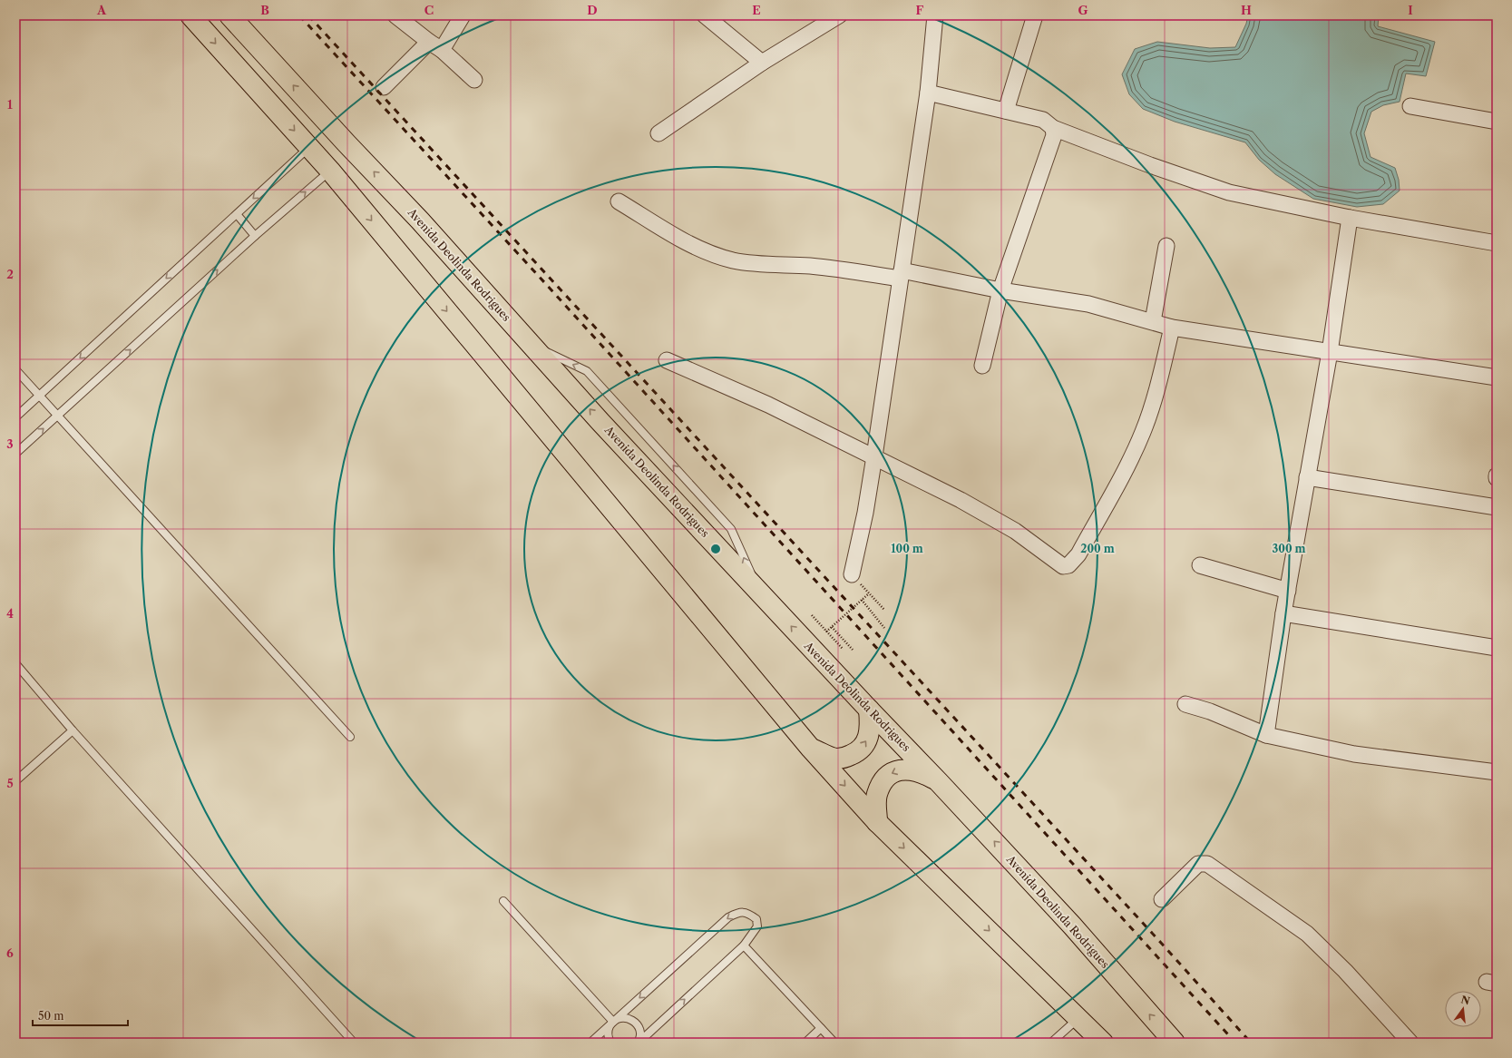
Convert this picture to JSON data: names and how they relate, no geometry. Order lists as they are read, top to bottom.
{
  "streets": {
    "highway": ["Avenida Deolinda Rodrigues"]
  },
  "scale_bar": "50 m",
  "north": "top",
  "grid": {
    "columns": [
      "A",
      "B",
      "C",
      "D",
      "E",
      "F",
      "G",
      "H",
      "I"
    ],
    "rows": [
      "1",
      "2",
      "3",
      "4",
      "5",
      "6"
    ]
  },
  "rings": ["100 m", "200 m", "300 m"]
}
